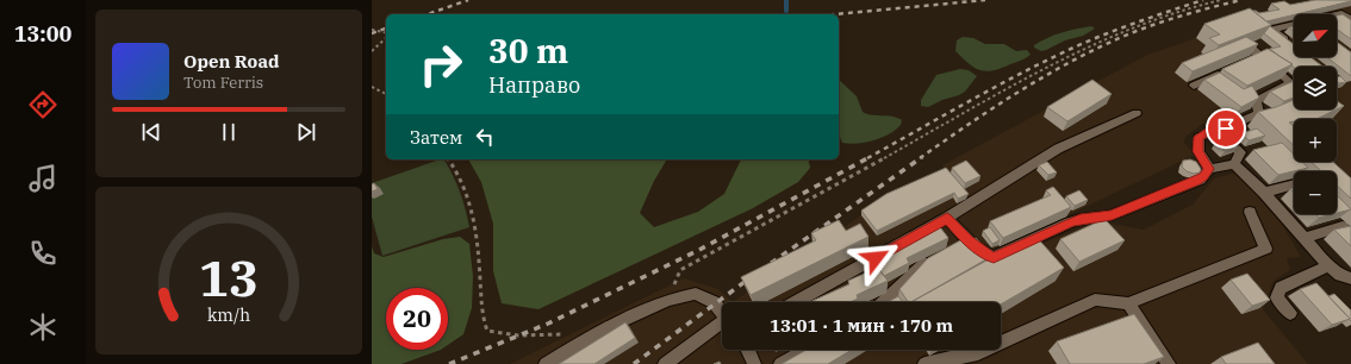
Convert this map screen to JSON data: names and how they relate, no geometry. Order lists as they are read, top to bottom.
{
  "north": "top right",
  "page": {
    "tabs": "13:00",
    "map_buttons": ["+", "−"],
    "turn": ["30 m", "Направо"],
    "song": ["Open Road", "Tom Ferris"],
    "then": "Затем",
    "limit": "20",
    "trip": "13:01 · 1 мин · 170 m",
    "gauge": ["13", "km/h"]
  }
}
